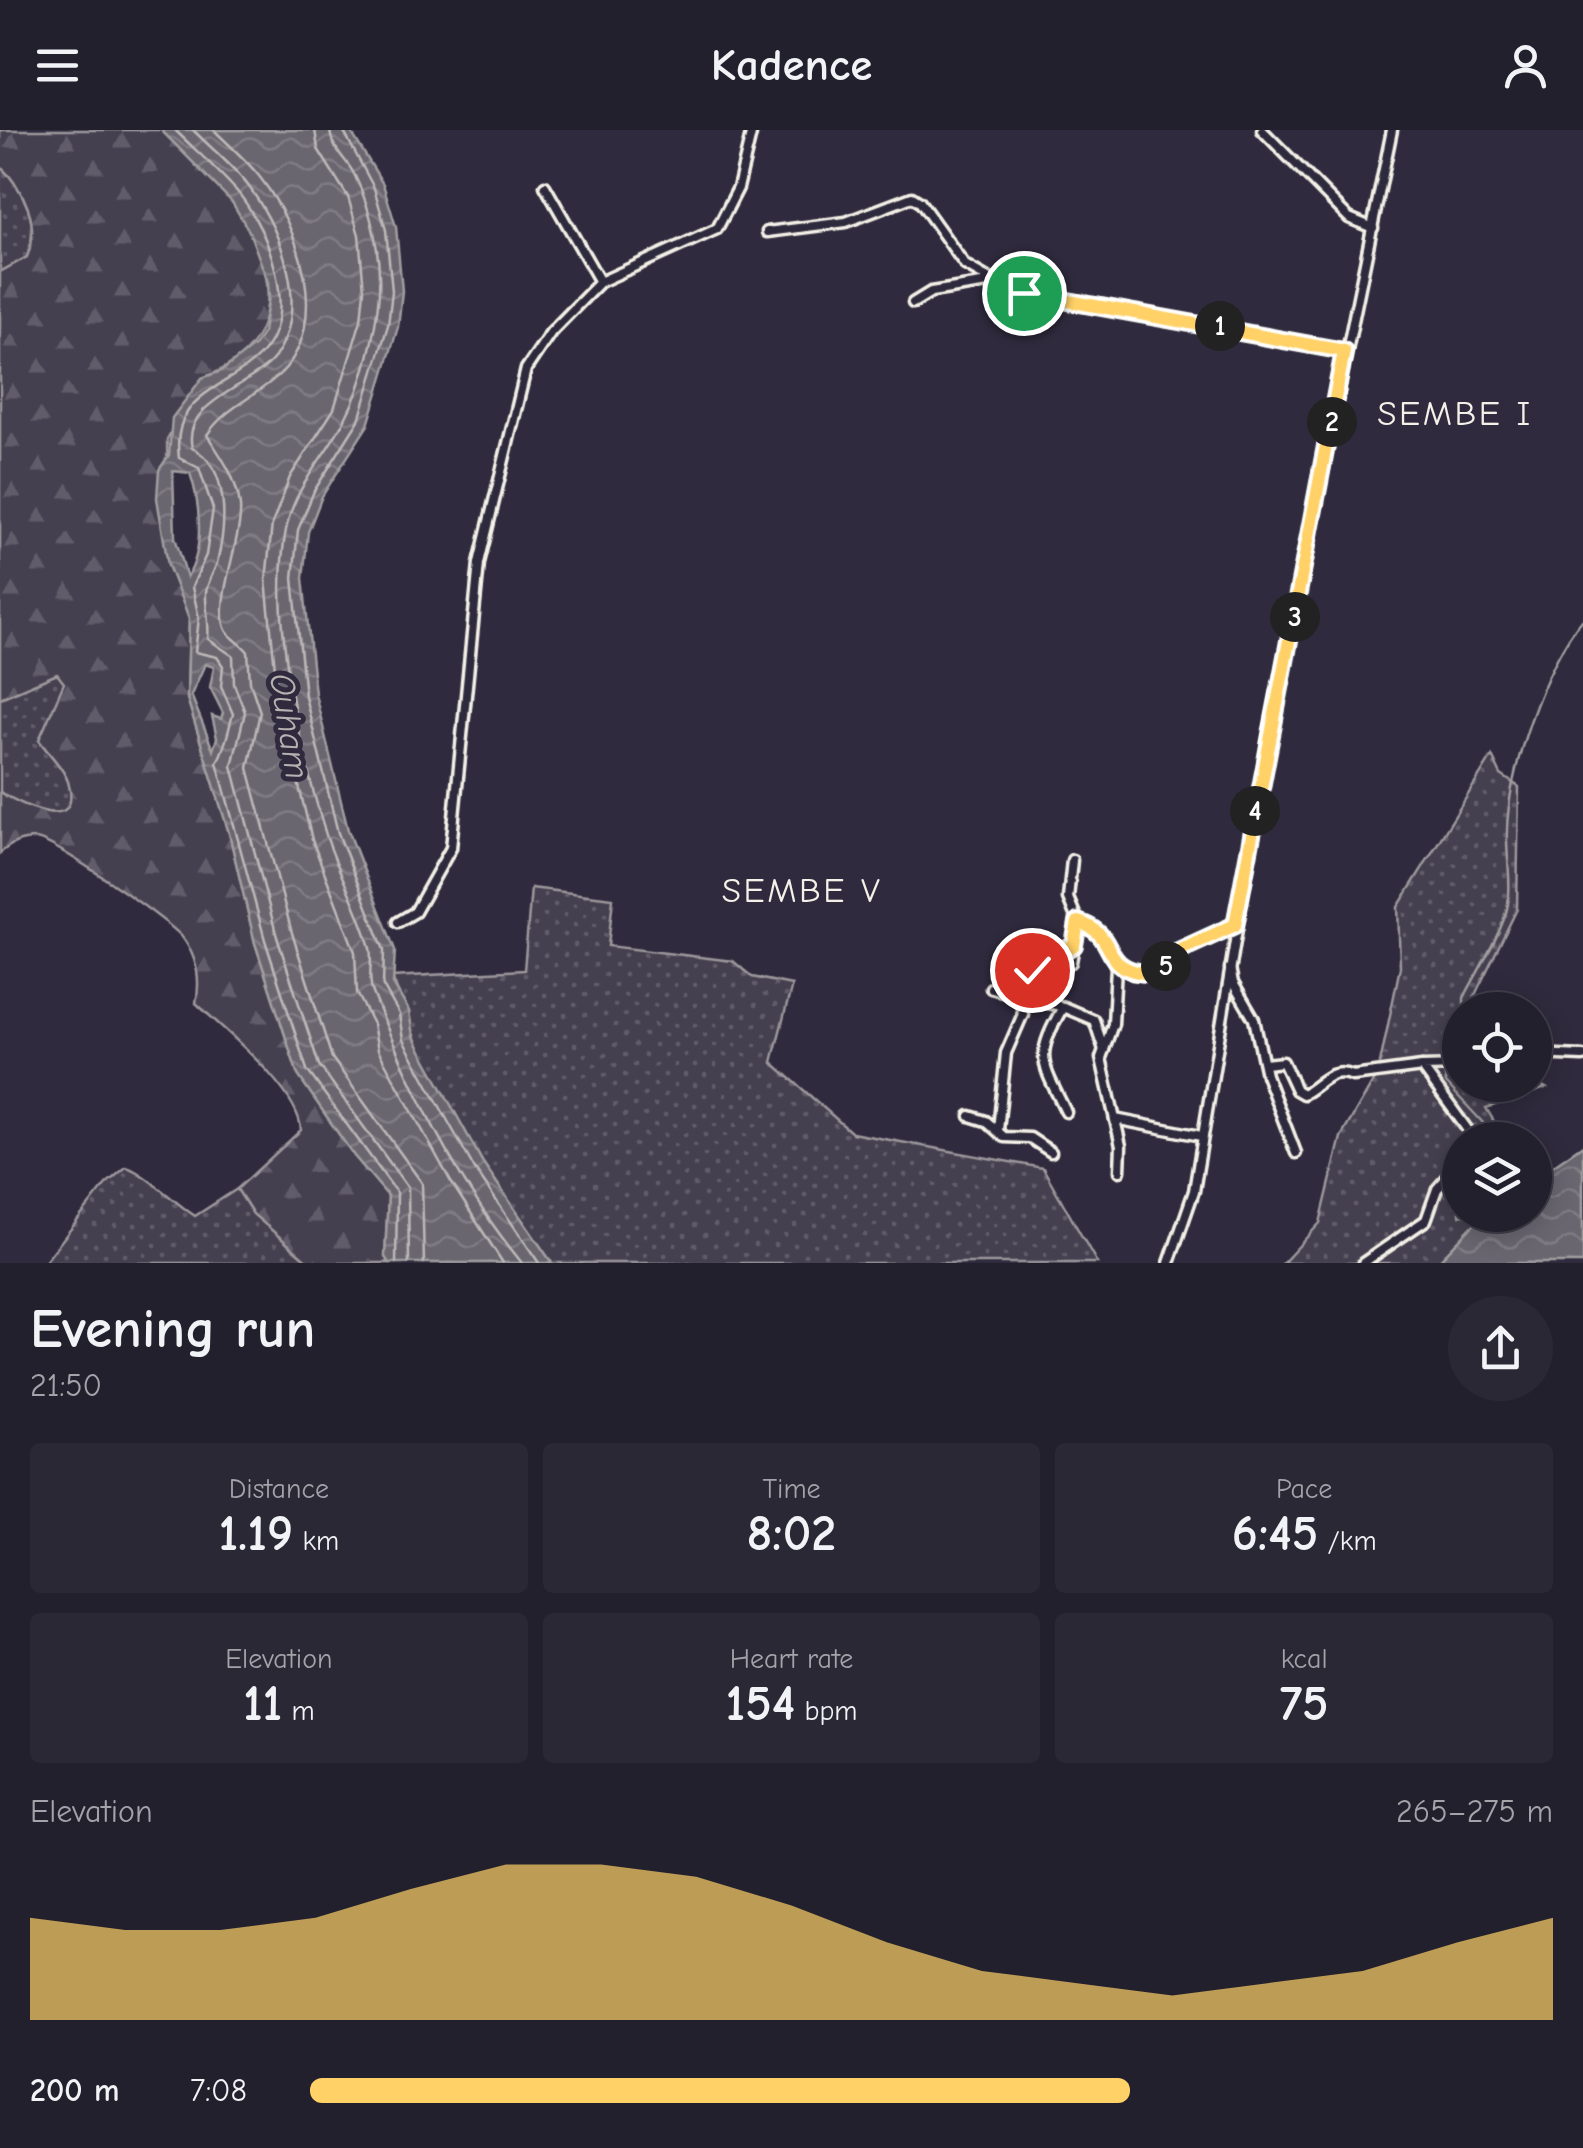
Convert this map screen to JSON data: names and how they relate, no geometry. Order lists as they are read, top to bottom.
{
  "districts": ["SEMBE I", "SEMBE V"],
  "water": ["Ouham"],
  "page": {
    "header": "Kadence",
    "pins": [
      "1",
      "2",
      "3",
      "4",
      "5"
    ],
    "heading": ["Evening run", "21:50"],
    "stats": [
      ["Distance", "1.19 km"],
      ["Time", "8:02"],
      ["Pace", "6:45 /km"],
      ["Elevation", "11 m"],
      ["Heart rate", "154 bpm"],
      ["kcal", "75"]
    ],
    "chart": ["Elevation", "265–275 m"],
    "list": [
      {
        "name": "200 m",
        "note": "7:08"
      }
    ]
  }
}
